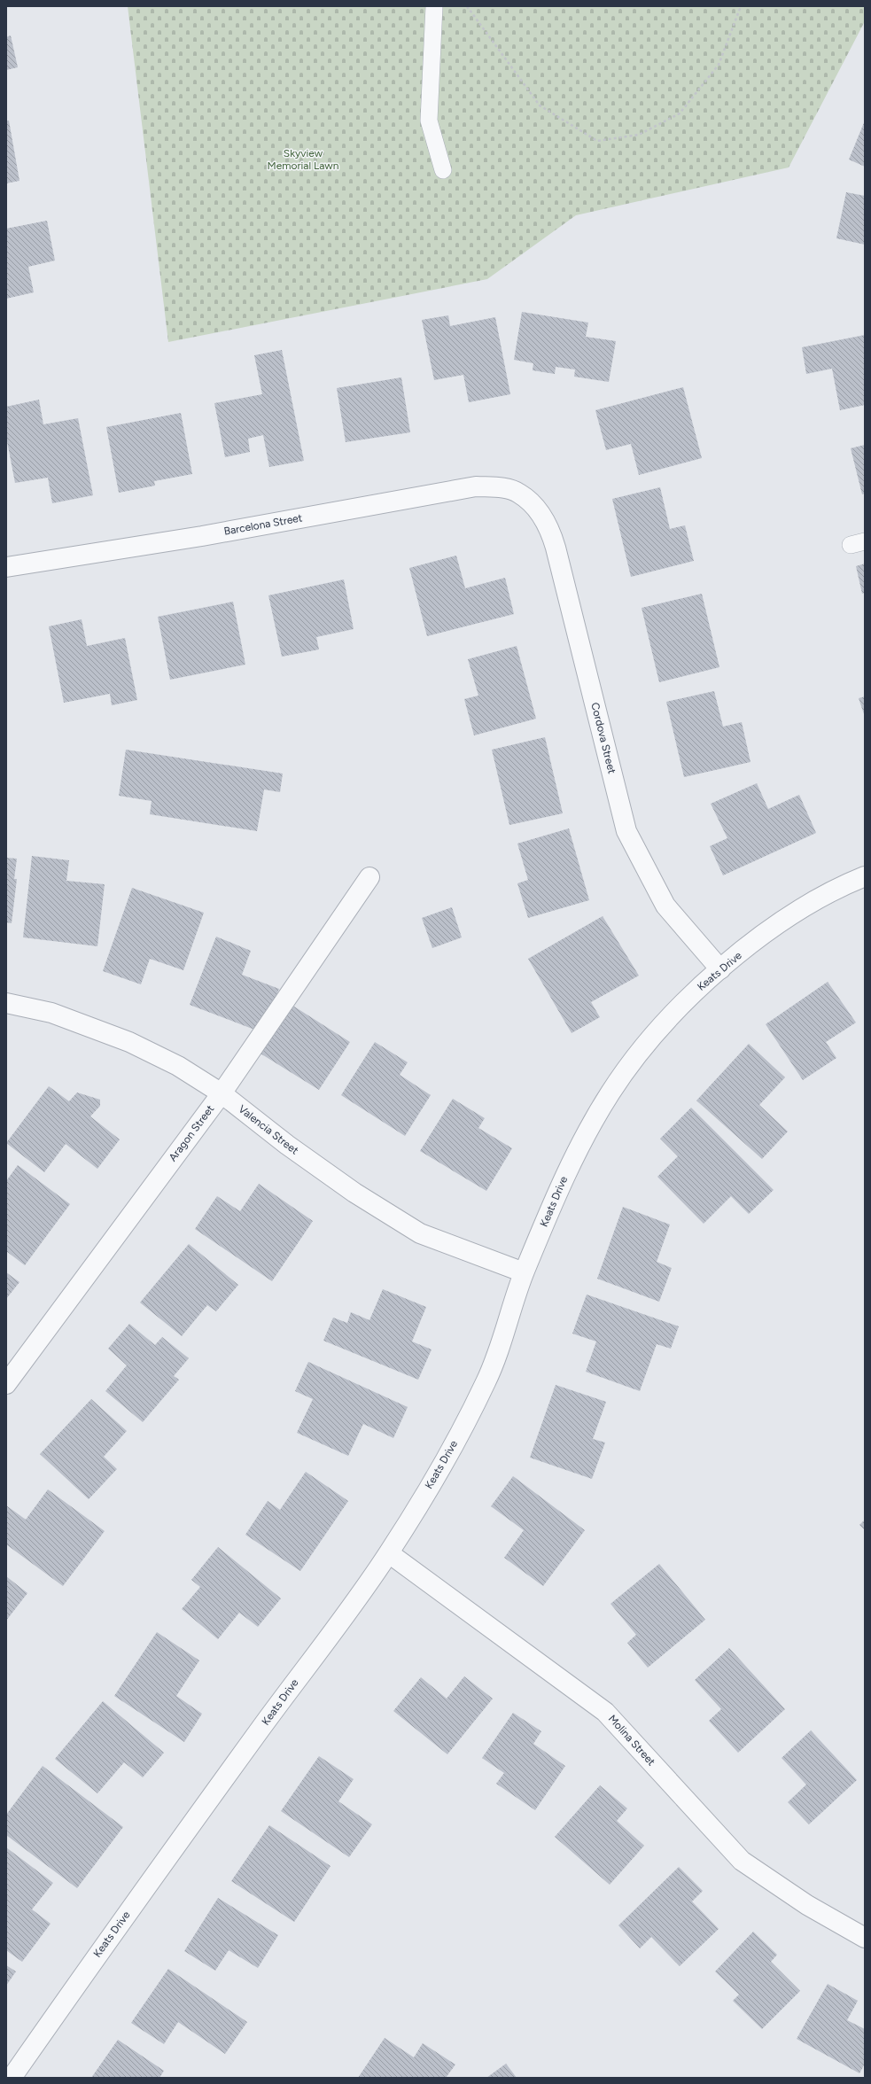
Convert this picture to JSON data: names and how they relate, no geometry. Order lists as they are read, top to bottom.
{
  "streets": {
    "street": [
      "Barcelona Street",
      "Cordova Street",
      "Keats Drive",
      "Valencia Street",
      "Aragon Street",
      "Molina Street"
    ]
  },
  "crossings": [
    ["Barcelona Street", "Cordova Street"],
    ["Cordova Street", "Keats Drive"],
    ["Keats Drive", "Valencia Street"],
    ["Keats Drive", "Molina Street"],
    ["Valencia Street", "Aragon Street"]
  ],
  "parks": ["Skyview Memorial Lawn"]
}
